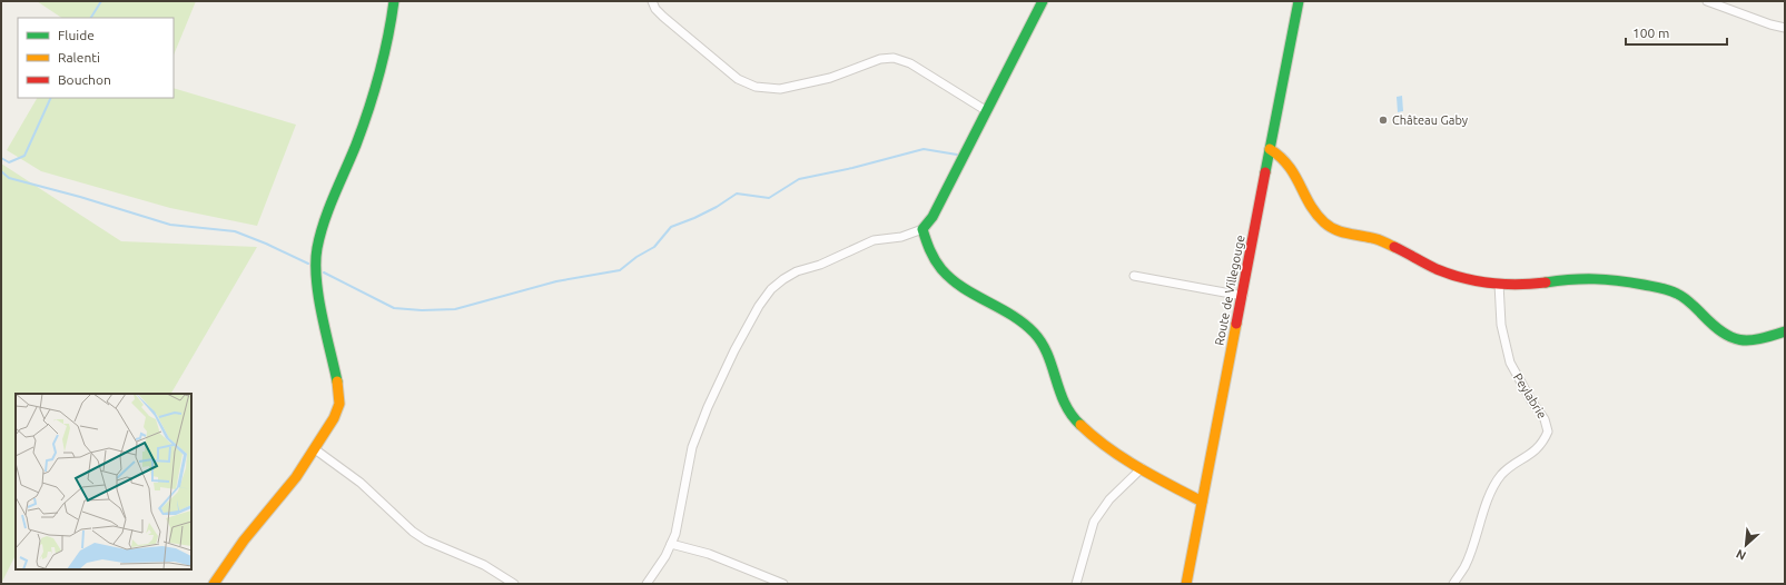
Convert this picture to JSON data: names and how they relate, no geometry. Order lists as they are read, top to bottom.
{
  "streets": {
    "street": ["Route de Villegouge", "Peylabrie"]
  },
  "places": ["Château Gaby"],
  "legend": ["Fluide", "Ralenti", "Bouchon"],
  "scale_bar": "100 m",
  "north": "bottom left"
}
